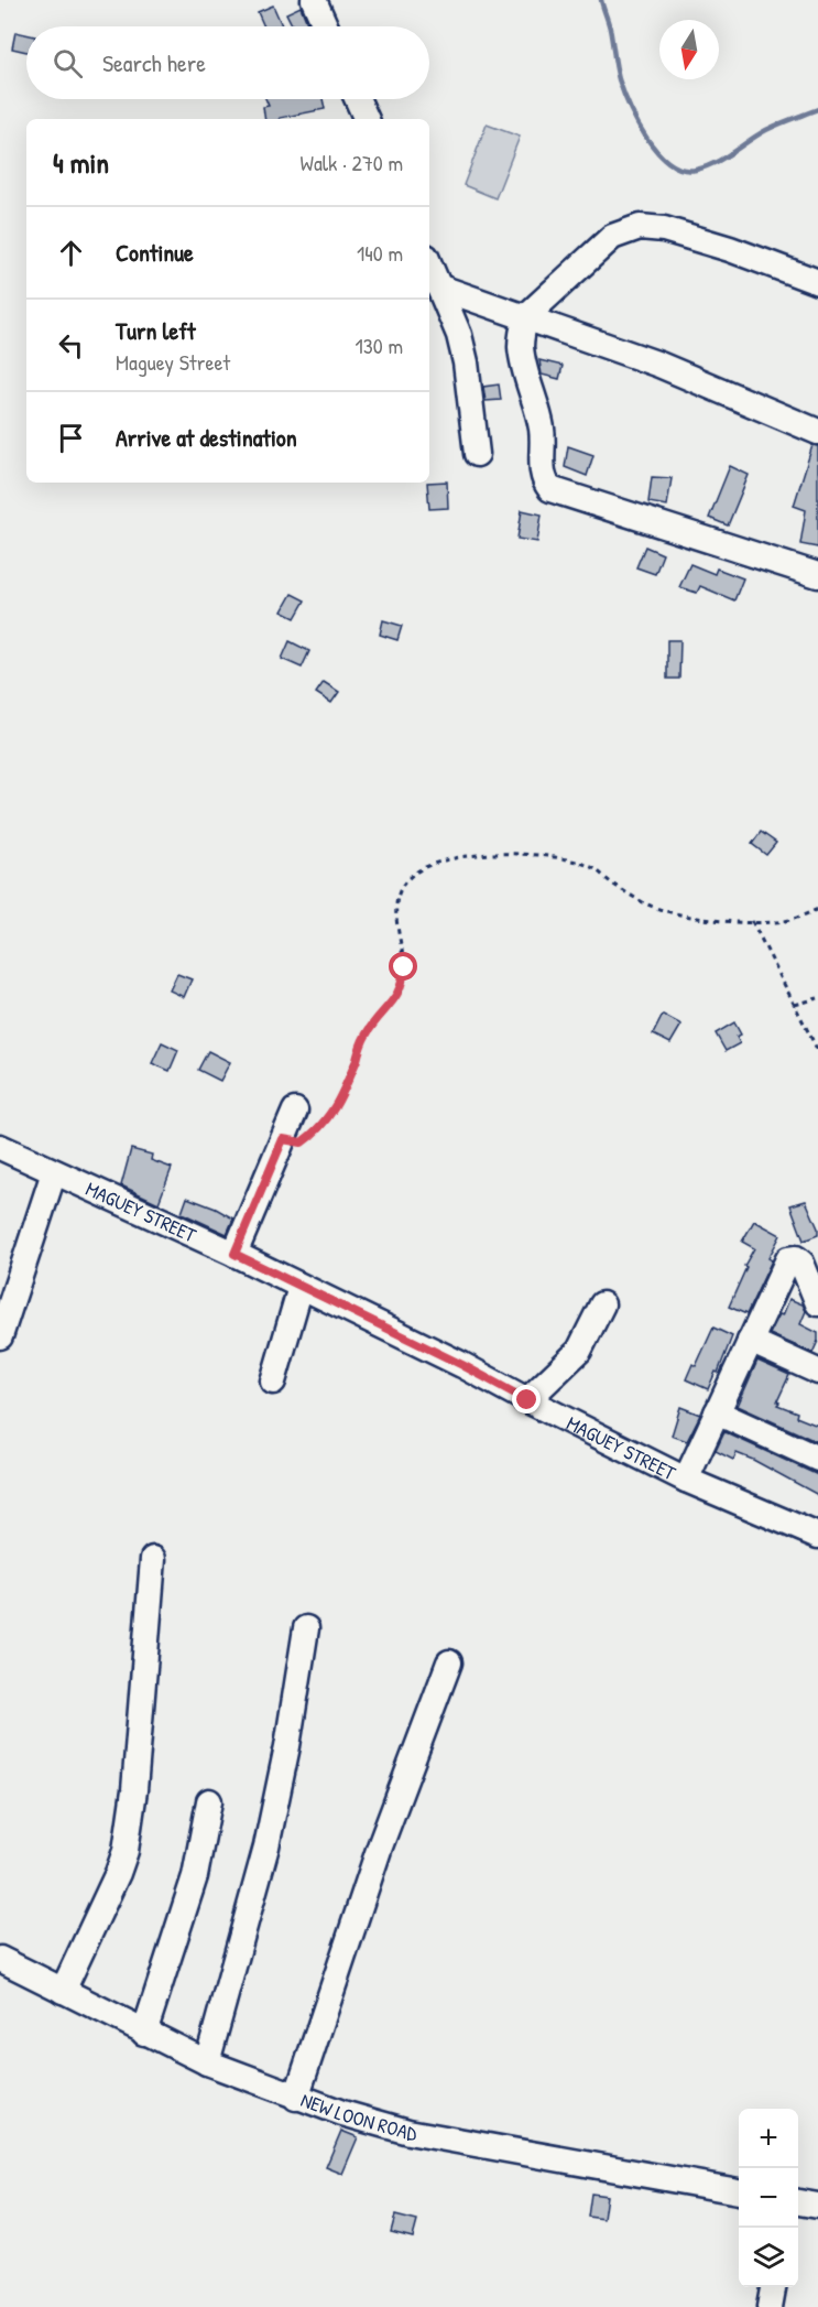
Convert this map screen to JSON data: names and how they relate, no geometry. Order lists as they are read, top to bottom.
{
  "streets": {
    "street": ["MAGUEY STREET", "NEW LOON ROAD"]
  },
  "north": "bottom",
  "page": {
    "search": "Search here",
    "heading": ["4 min", "Walk · 270 m"],
    "list": [
      ["Continue", "140 m"],
      ["Turn left", "Maguey Street", "130 m"],
      "Arrive at destination"
    ],
    "map_buttons": ["+", "−"]
  }
}
